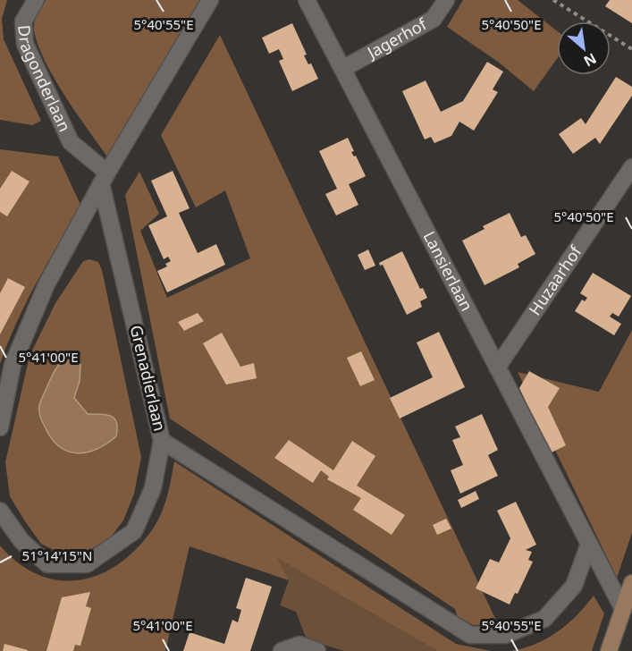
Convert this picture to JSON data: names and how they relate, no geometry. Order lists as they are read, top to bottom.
{
  "streets": {
    "street": [
      "Jagerhof",
      "Dragonderlaan",
      "Lansierlaan",
      "Huzaarhof",
      "Grenadierlaan"
    ]
  },
  "crossings": [
    ["Jagerhof", "Lansierlaan"],
    ["Dragonderlaan", "Grenadierlaan"],
    ["Lansierlaan", "Huzaarhof"]
  ],
  "north": "bottom right",
  "coordinates": [
    "5°40'55\"E",
    "5°40'50\"E",
    "5°41'00\"E",
    "51°14'15\"N"
  ]
}
